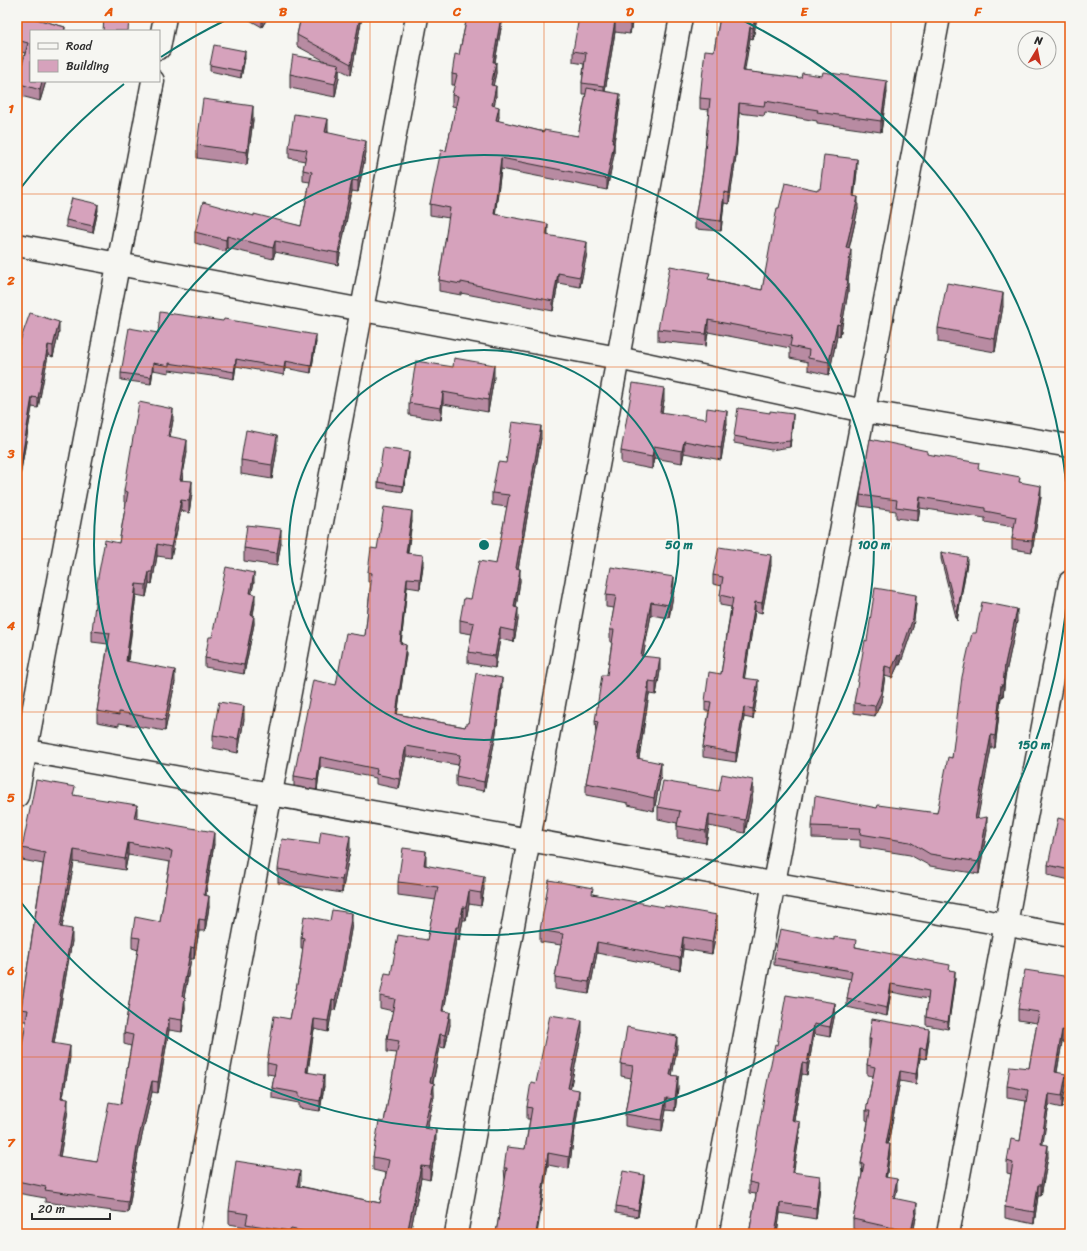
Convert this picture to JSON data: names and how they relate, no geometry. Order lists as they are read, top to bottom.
{
  "legend": ["Road", "Building"],
  "scale_bar": "20 m",
  "north": "top",
  "grid": {
    "columns": [
      "A",
      "B",
      "C",
      "D",
      "E",
      "F"
    ],
    "rows": [
      "1",
      "2",
      "3",
      "4",
      "5",
      "6",
      "7"
    ]
  },
  "rings": ["50 m", "100 m", "150 m"]
}
